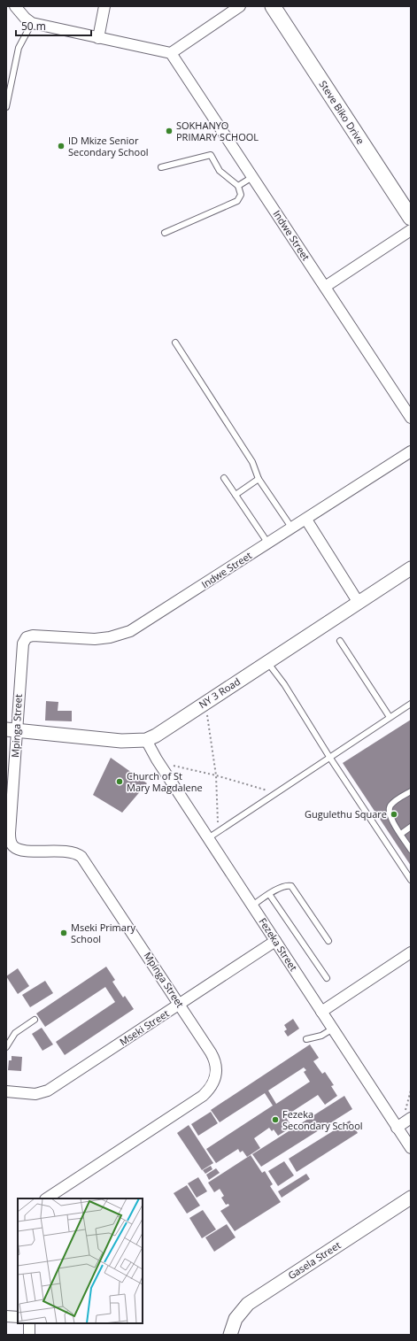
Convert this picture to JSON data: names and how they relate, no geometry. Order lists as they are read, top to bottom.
{
  "streets": {
    "main road": ["Steve Biko Drive"],
    "street": [
      "Indwe Street",
      "NY 3 Road",
      "Mpinga Street",
      "Fezeka Street",
      "Mseki Street",
      "Gasela Street"
    ]
  },
  "crossings": [
    ["Indwe Street", "Mpinga Street"],
    ["NY 3 Road", "Fezeka Street"],
    ["Mpinga Street", "Mseki Street"],
    ["Fezeka Street", "Mseki Street"]
  ],
  "places": [
    "SOKHANYO PRIMARY SCHOOL",
    "ID Mkize Senior Secondary School",
    "Church of St Mary Magdalene",
    "Gugulethu Square",
    "Mseki Primary School",
    "Fezeka Secondary School"
  ],
  "scale_bar": "50 m"
}
